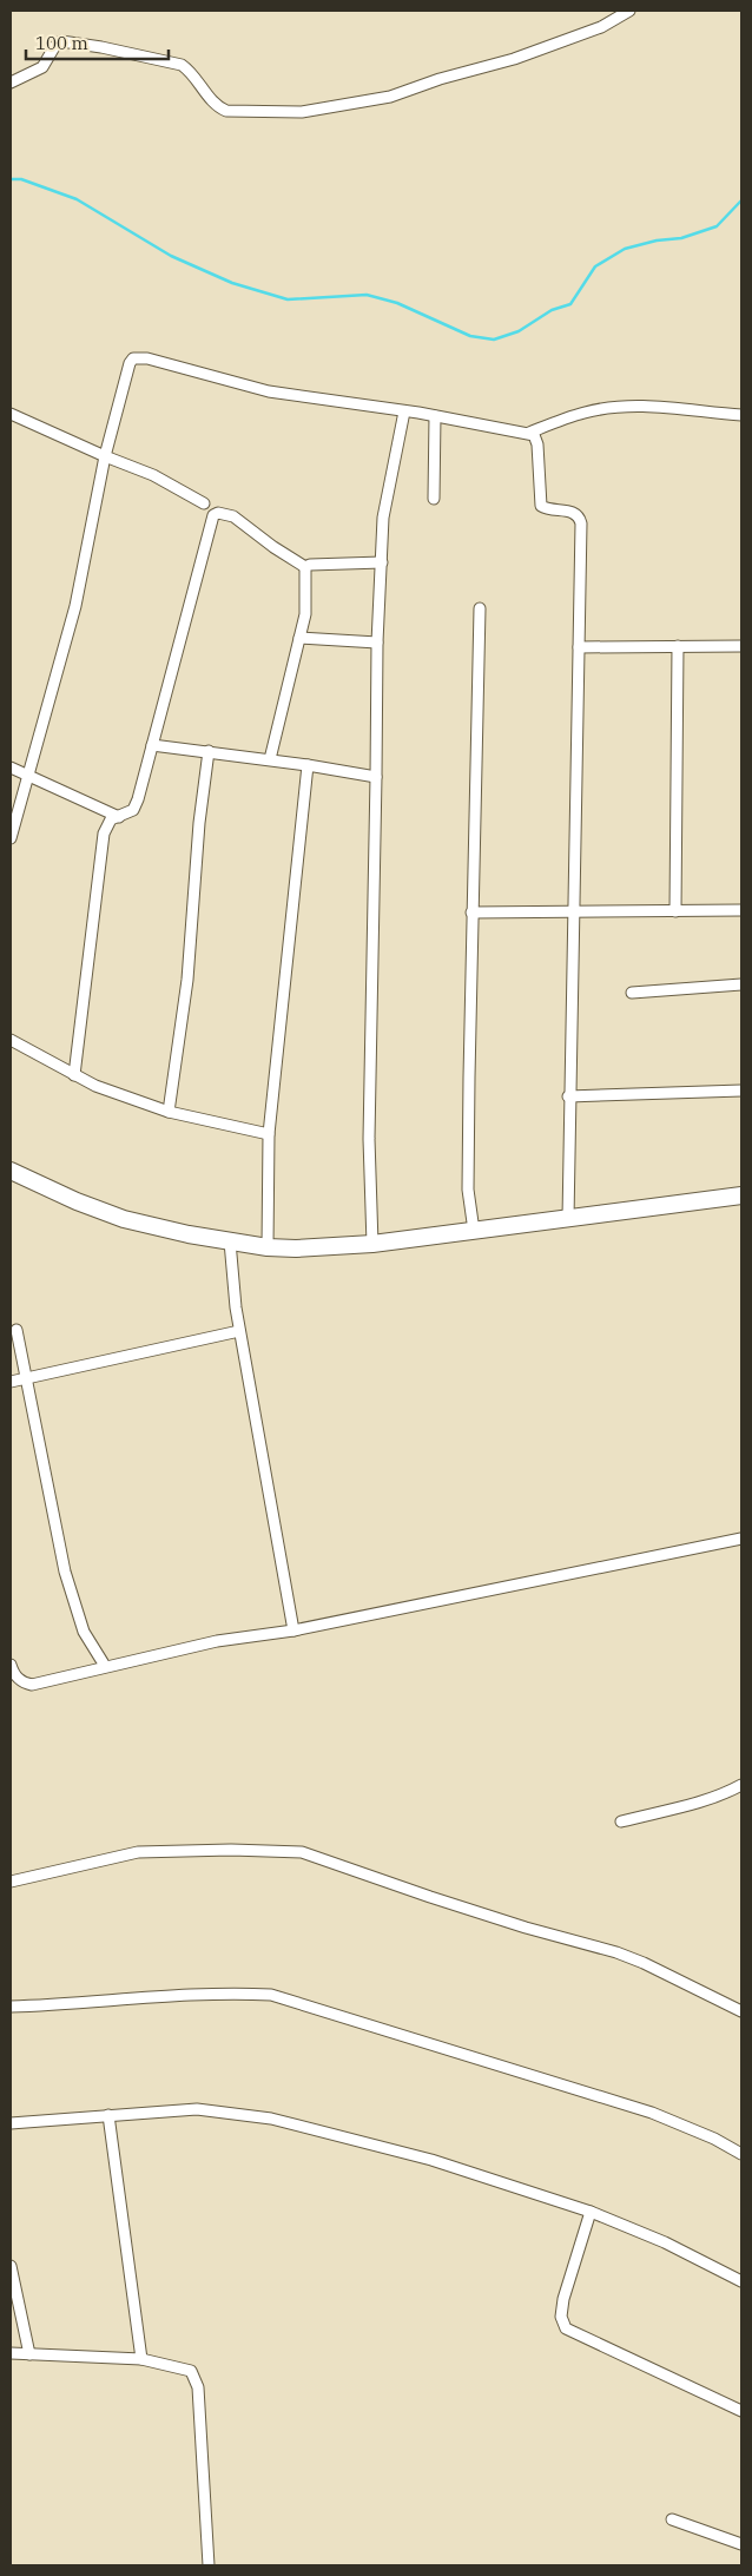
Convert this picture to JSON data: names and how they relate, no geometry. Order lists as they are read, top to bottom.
{
  "scale_bar": "100 m"
}
